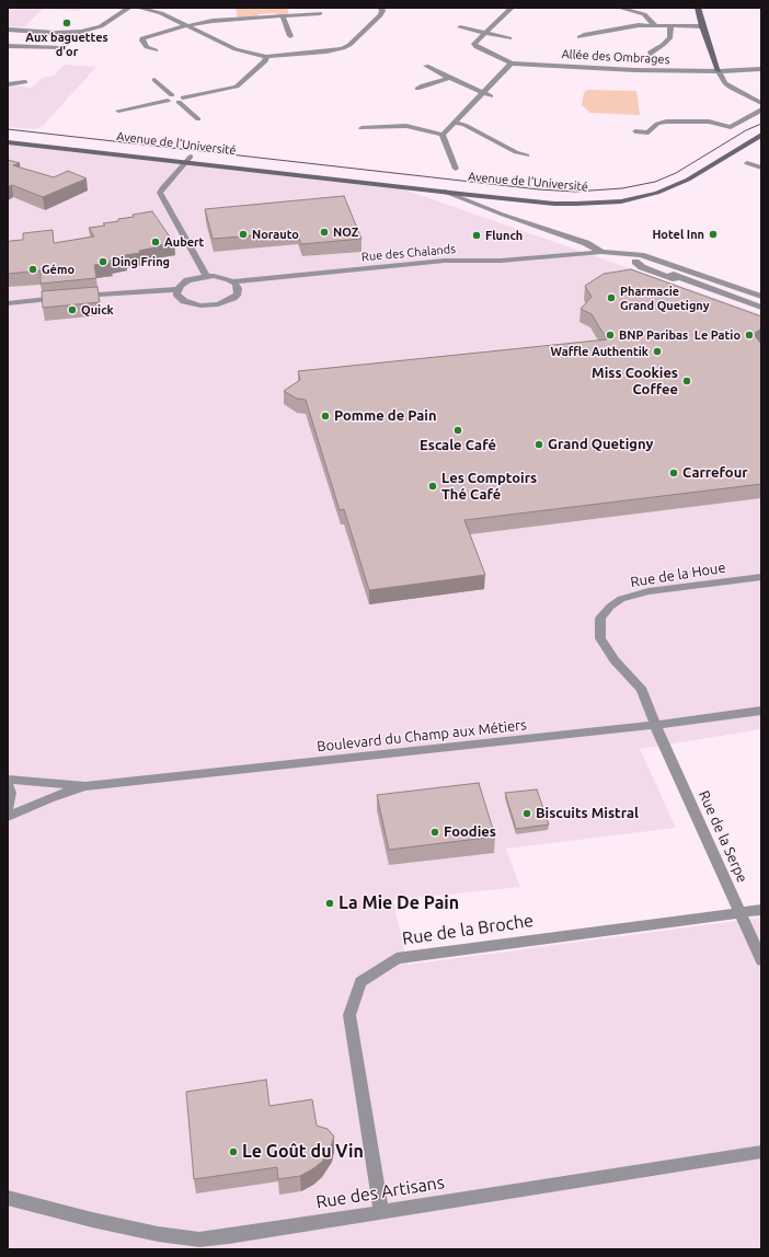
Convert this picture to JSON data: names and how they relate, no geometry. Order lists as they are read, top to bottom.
{
  "streets": {
    "main road": ["Avenue de l'Université"],
    "street": [
      "Allée des Ombrages",
      "Rue des Chalands",
      "Rue de la Houe",
      "Boulevard du Champ aux Métiers",
      "Rue de la Serpe",
      "Rue de la Broche",
      "Rue des Artisans"
    ]
  },
  "crossings": [
    ["Rue de la Houe", "Boulevard du Champ aux Métiers"],
    ["Rue de la Houe", "Rue de la Serpe"],
    ["Boulevard du Champ aux Métiers", "Rue de la Serpe"],
    ["Rue de la Serpe", "Rue de la Broche"],
    ["Rue de la Broche", "Rue des Artisans"]
  ],
  "places": [
    "Aux baguettes d'or",
    "NOZ",
    "Norauto",
    "Hotel Inn",
    "Flunch",
    "Aubert",
    "Ding Fring",
    "Gémo",
    "Pharmacie Grand Quetigny",
    "Quick",
    "BNP Paribas",
    "Le Patio",
    "Waffle Authentik",
    "Miss Cookies Coffee",
    "Pomme de Pain",
    "Escale Café",
    "Grand Quetigny",
    "Carrefour",
    "Les Comptoirs Thé Café",
    "Biscuits Mistral",
    "Foodies",
    "La Mie De Pain",
    "Le Goût du Vin"
  ]
}
